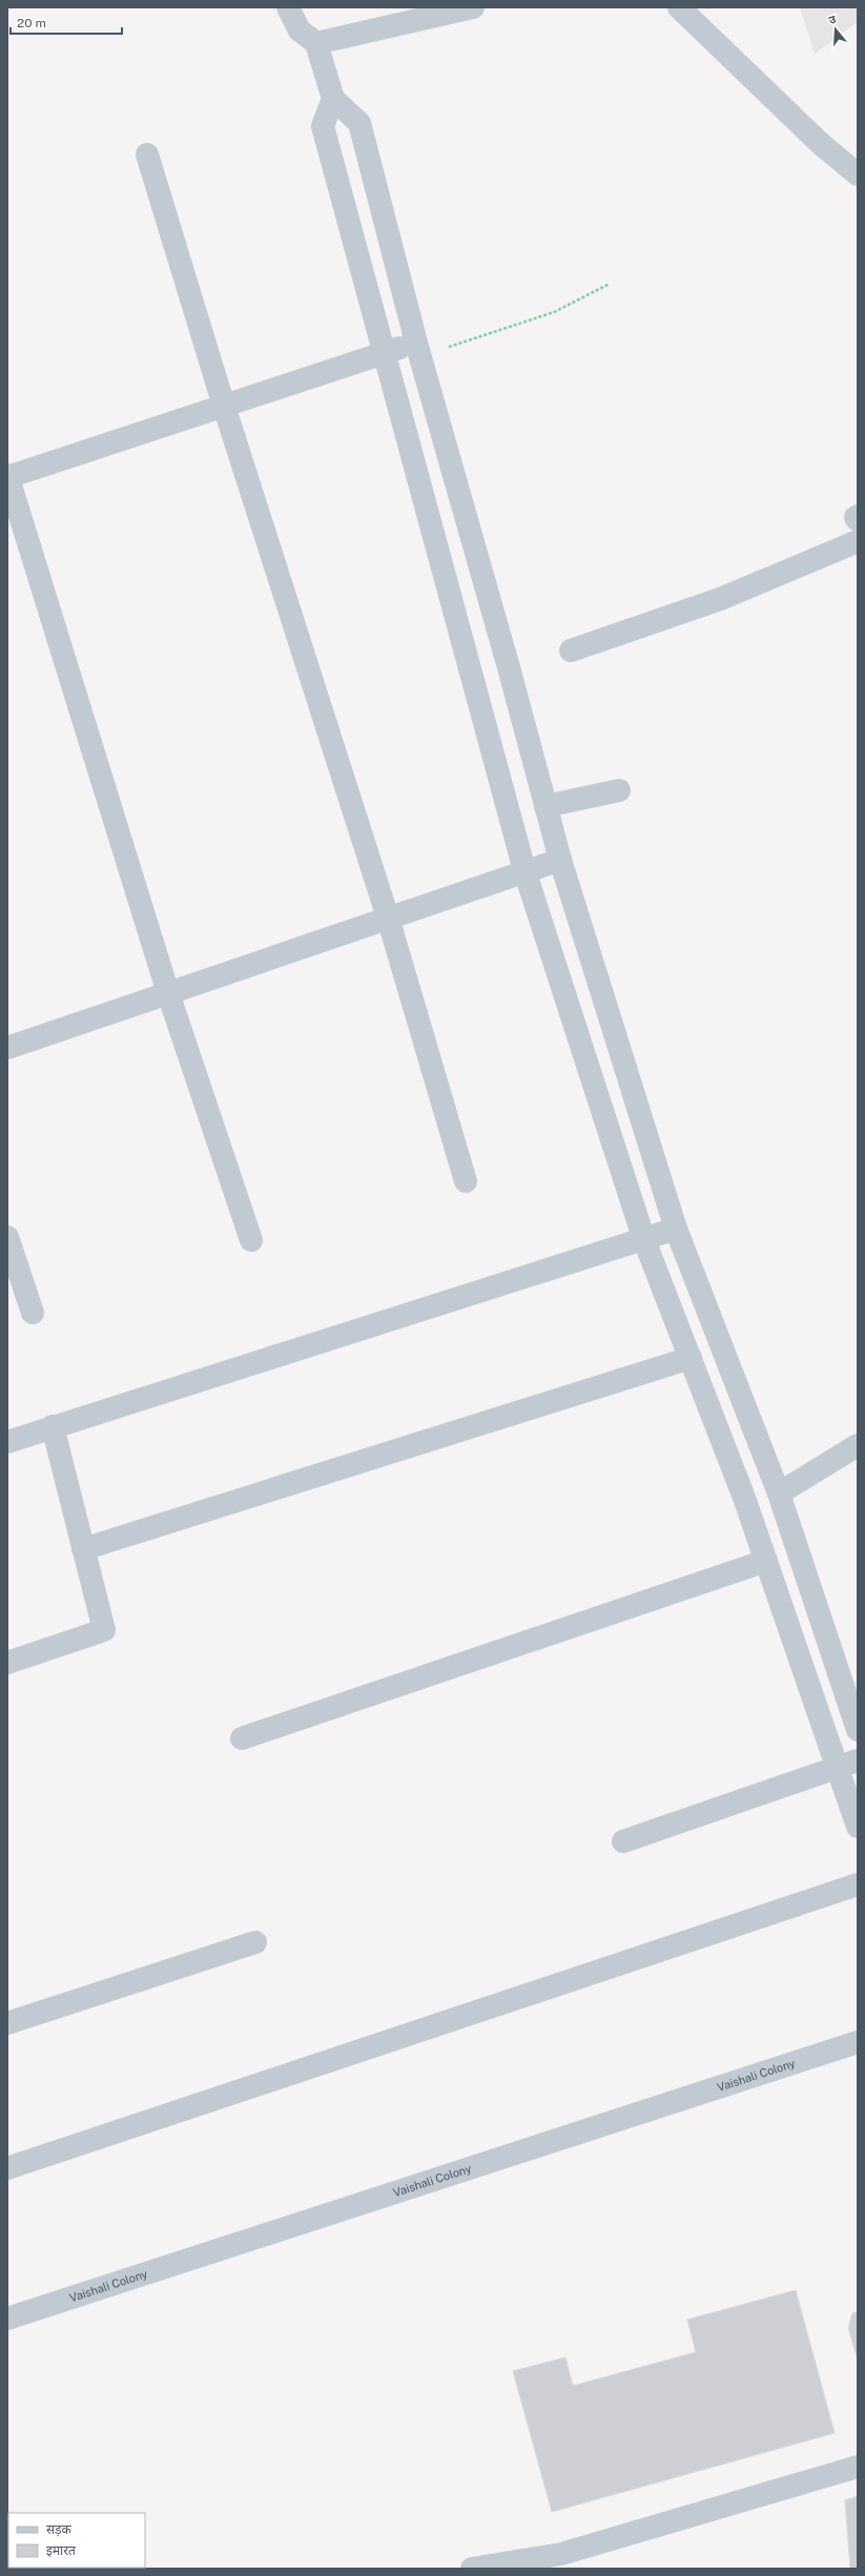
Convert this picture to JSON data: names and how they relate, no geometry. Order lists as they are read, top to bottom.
{
  "streets": {
    "street": ["Vaishali Colony"]
  },
  "legend": ["सड़क", "इमारत"],
  "scale_bar": "20 m",
  "north": "top"
}
